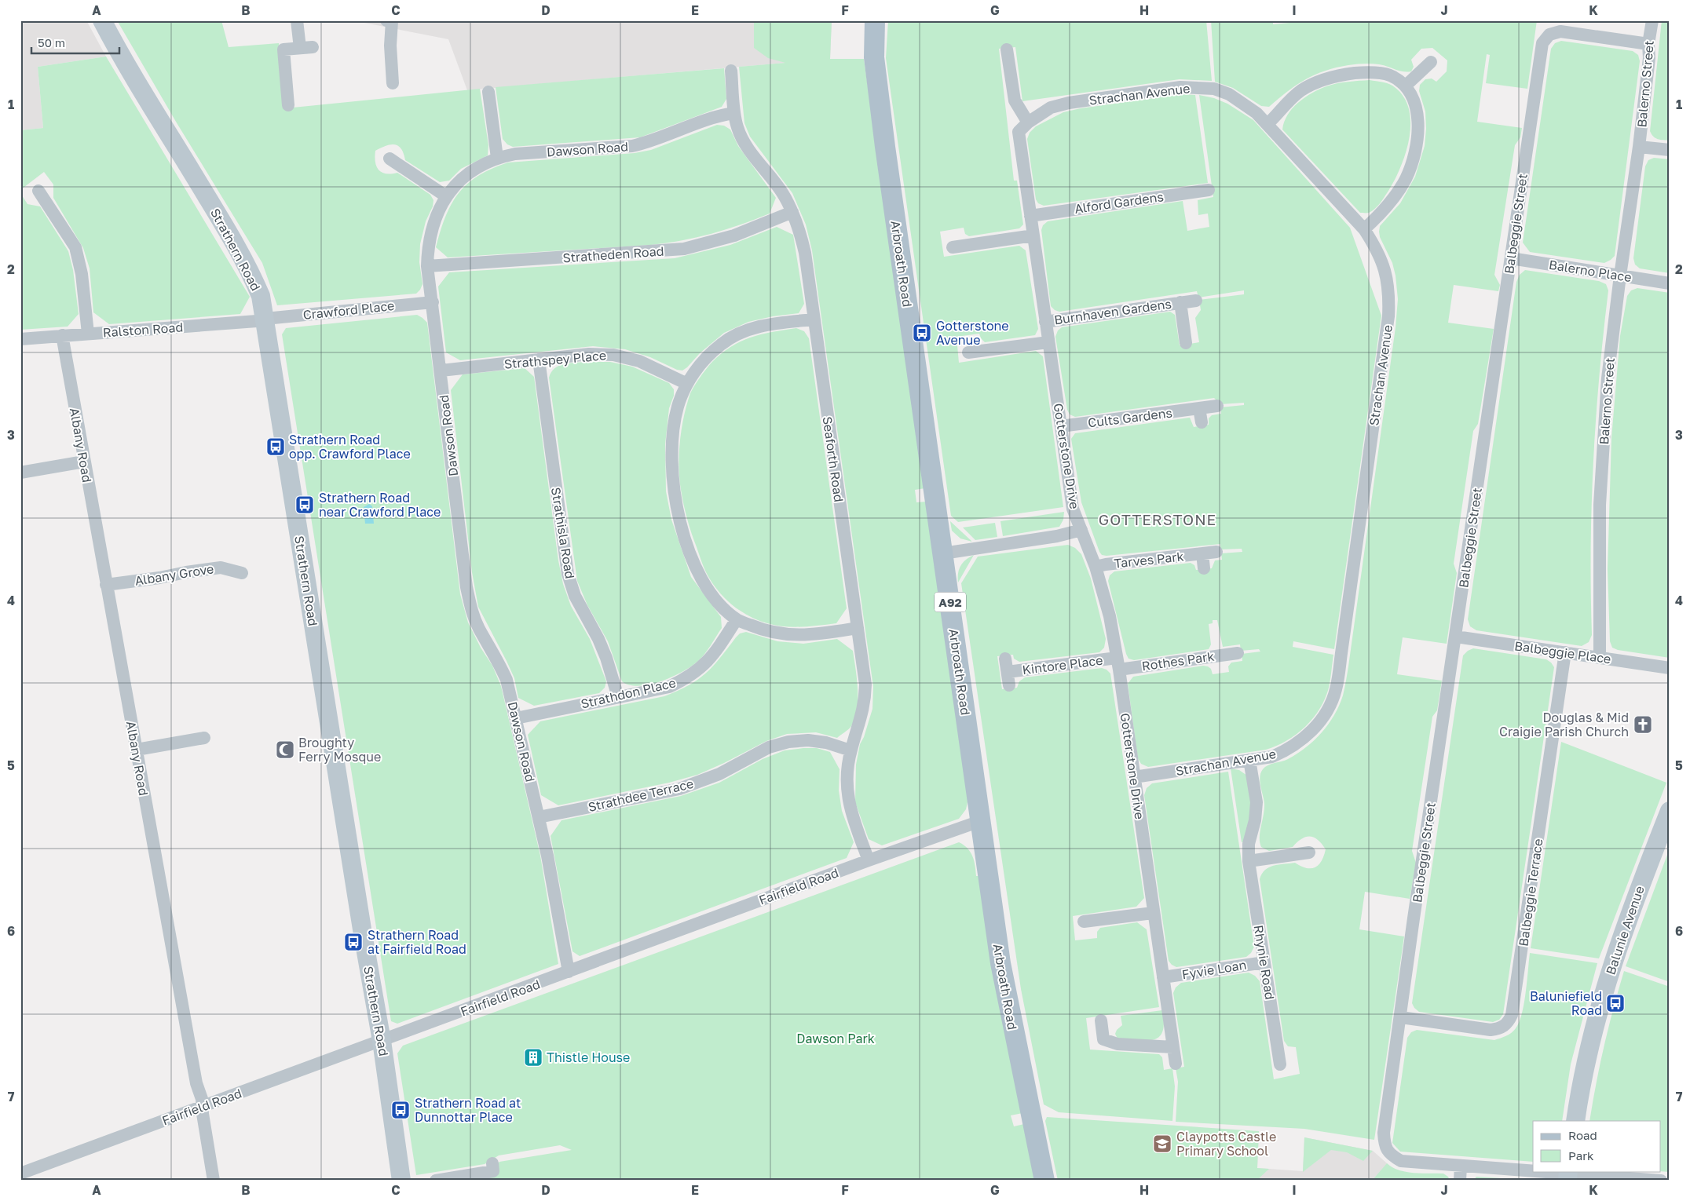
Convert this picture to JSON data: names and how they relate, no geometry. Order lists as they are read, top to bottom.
{
  "streets": {
    "main road": ["Arbroath Road", "A92"],
    "street": [
      "Balerno Street",
      "Strachan Avenue",
      "Dawson Road",
      "Alford Gardens",
      "Balbeggie Street",
      "Strathern Road",
      "Stratheden Road",
      "Balerno Place",
      "Crawford Place",
      "Burnhaven Gardens",
      "Ralston Road",
      "Strathspey Place",
      "Cults Gardens",
      "Albany Road",
      "Gotterstone Drive",
      "Seaforth Road",
      "Strathisla Road",
      "Tarves Park",
      "Albany Grove",
      "Balbeggie Place",
      "Rothes Park",
      "Kintore Place",
      "Strathdon Place",
      "Strathdee Terrace",
      "Fairfield Road",
      "Balbeggie Terrace",
      "Balunie Avenue",
      "Rhynie Road",
      "Fyvie Loan"
    ]
  },
  "crossings": [
    ["Balerno Street", "Balbeggie Street"],
    ["Balerno Street", "Balerno Place"],
    ["Balerno Street", "Balbeggie Place"],
    ["Strachan Avenue", "Gotterstone Drive"],
    ["Strachan Avenue", "Rhynie Road"],
    ["Dawson Road", "Stratheden Road"],
    ["Dawson Road", "Crawford Place"],
    ["Dawson Road", "Strathspey Place"],
    ["Dawson Road", "Seaforth Road"],
    ["Dawson Road", "Strathdon Place"],
    ["Dawson Road", "Strathdee Terrace"],
    ["Dawson Road", "Fairfield Road"],
    ["Alford Gardens", "Gotterstone Drive"],
    ["Balbeggie Street", "Balerno Place"],
    ["Balbeggie Street", "Balbeggie Place"],
    ["Balbeggie Street", "Balbeggie Terrace"],
    ["Strathern Road", "Crawford Place"],
    ["Strathern Road", "Ralston Road"],
    ["Strathern Road", "Fairfield Road"],
    ["Stratheden Road", "Seaforth Road"],
    ["Arbroath Road", "Fairfield Road"],
    ["Crawford Place", "Ralston Road"],
    ["Burnhaven Gardens", "Gotterstone Drive"],
    ["Ralston Road", "Albany Road"],
    ["Strathspey Place", "Strathisla Road"],
    ["Cults Gardens", "Gotterstone Drive"],
    ["Albany Road", "Albany Grove"],
    ["Albany Road", "Fairfield Road"],
    ["Gotterstone Drive", "Tarves Park"],
    ["Gotterstone Drive", "Rothes Park"],
    ["Gotterstone Drive", "Kintore Place"],
    ["Gotterstone Drive", "Fyvie Loan"],
    ["Seaforth Road", "Strathdee Terrace"],
    ["Seaforth Road", "Fairfield Road"],
    ["Strathisla Road", "Strathdon Place"],
    ["Balbeggie Place", "Balbeggie Terrace"],
    ["Rothes Park", "Kintore Place"],
    ["Rhynie Road", "Fyvie Loan"]
  ],
  "districts": ["GOTTERSTONE"],
  "parks": ["Dawson Park"],
  "places": {
    "bus stop": [
      "Gotterstone Avenue",
      "Strathern Road opp. Crawford Place",
      "Strathern Road near Crawford Place",
      "Strathern Road at Fairfield Road",
      "Baluniefield Road",
      "Strathern Road at Dunnottar Place"
    ],
    "church": ["Douglas & Mid Craigie Parish Church"],
    "mosque": ["Broughty Ferry Mosque"],
    "building": ["Thistle House"],
    "school or university": ["Claypotts Castle Primary School"]
  },
  "legend": ["Road", "Park"],
  "scale_bar": "50 m",
  "grid": {
    "columns": [
      "A",
      "B",
      "C",
      "D",
      "E",
      "F",
      "G",
      "H",
      "I",
      "J",
      "K"
    ],
    "rows": [
      "1",
      "2",
      "3",
      "4",
      "5",
      "6",
      "7"
    ]
  }
}
